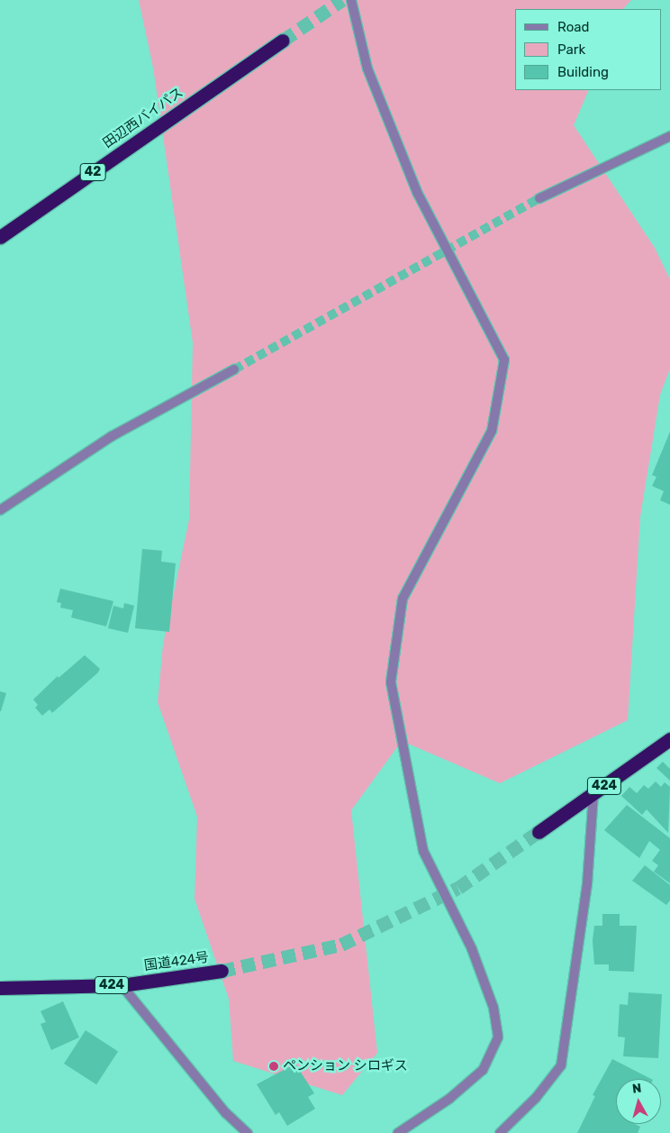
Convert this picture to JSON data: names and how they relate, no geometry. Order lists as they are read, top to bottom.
{
  "streets": {
    "highway": [
      "田辺西バイパス",
      "42",
      "424",
      "国道424号"
    ]
  },
  "places": ["ペンション シロギス"],
  "legend": ["Road", "Park", "Building"],
  "north": "top"
}
